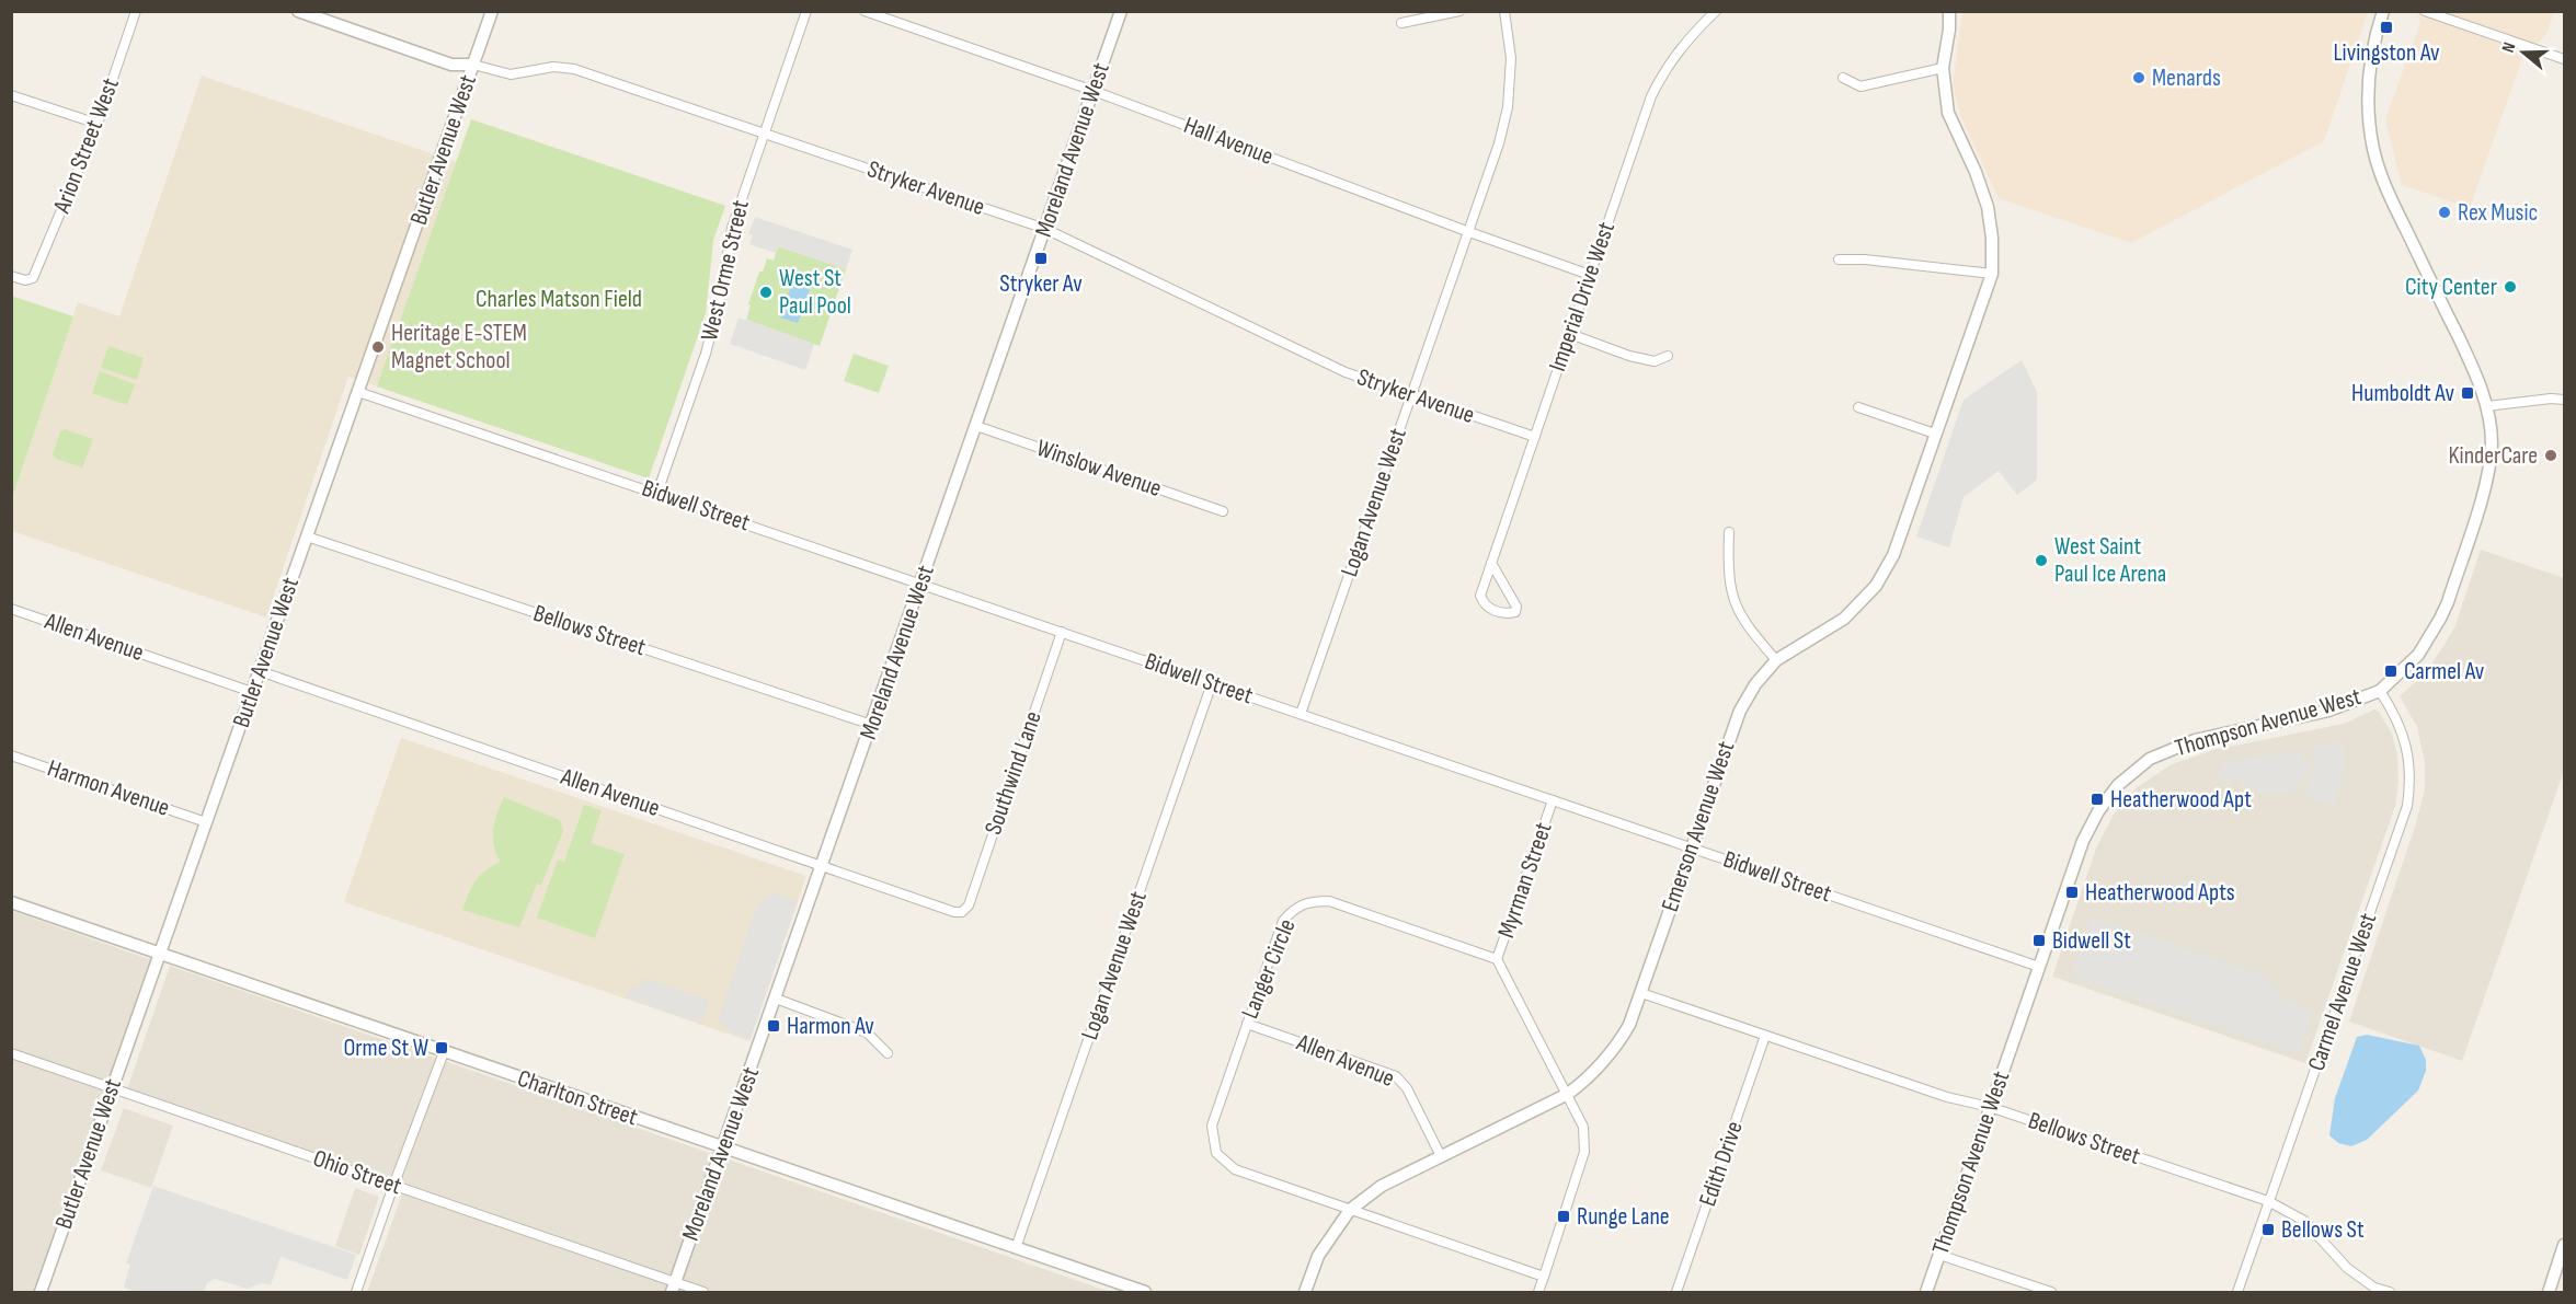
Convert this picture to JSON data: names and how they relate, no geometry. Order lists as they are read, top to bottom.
{
  "streets": {
    "street": [
      "Hall Avenue",
      "Arion Street West",
      "Butler Avenue West",
      "Moreland Avenue West",
      "Stryker Avenue",
      "West Orme Street",
      "Imperial Drive West",
      "Winslow Avenue",
      "Logan Avenue West",
      "Bidwell Street",
      "Bellows Street",
      "Allen Avenue",
      "Thompson Avenue West",
      "Southwind Lane",
      "Harmon Avenue",
      "Emerson Avenue West",
      "Myrman Street",
      "Langer Circle",
      "Carmel Avenue West",
      "Charlton Street",
      "Edith Drive",
      "Ohio Street"
    ]
  },
  "crossings": [
    ["Hall Avenue", "Moreland Avenue West"],
    ["Hall Avenue", "Imperial Drive West"],
    ["Hall Avenue", "Logan Avenue West"],
    ["Butler Avenue West", "Stryker Avenue"],
    ["Butler Avenue West", "Bidwell Street"],
    ["Butler Avenue West", "Bellows Street"],
    ["Butler Avenue West", "Allen Avenue"],
    ["Butler Avenue West", "Harmon Avenue"],
    ["Butler Avenue West", "Charlton Street"],
    ["Butler Avenue West", "Ohio Street"],
    ["Moreland Avenue West", "Stryker Avenue"],
    ["Moreland Avenue West", "Winslow Avenue"],
    ["Moreland Avenue West", "Bidwell Street"],
    ["Moreland Avenue West", "Bellows Street"],
    ["Moreland Avenue West", "Allen Avenue"],
    ["Moreland Avenue West", "Charlton Street"],
    ["Moreland Avenue West", "Ohio Street"],
    ["Stryker Avenue", "West Orme Street"],
    ["Stryker Avenue", "Imperial Drive West"],
    ["Stryker Avenue", "Logan Avenue West"],
    ["West Orme Street", "Bidwell Street"],
    ["Logan Avenue West", "Bidwell Street"],
    ["Logan Avenue West", "Charlton Street"],
    ["Bidwell Street", "Thompson Avenue West"],
    ["Bidwell Street", "Southwind Lane"],
    ["Bidwell Street", "Emerson Avenue West"],
    ["Bidwell Street", "Myrman Street"],
    ["Bellows Street", "Thompson Avenue West"],
    ["Bellows Street", "Emerson Avenue West"],
    ["Bellows Street", "Carmel Avenue West"],
    ["Bellows Street", "Edith Drive"],
    ["Allen Avenue", "Southwind Lane"],
    ["Allen Avenue", "Emerson Avenue West"],
    ["Allen Avenue", "Langer Circle"],
    ["Thompson Avenue West", "Carmel Avenue West"],
    ["Emerson Avenue West", "Langer Circle"],
    ["Myrman Street", "Langer Circle"]
  ],
  "parks": ["Charles Matson Field"],
  "places": {
    "transit": [
      "Livingston Av",
      "Stryker Av",
      "Humboldt Av",
      "Carmel Av",
      "Heatherwood Apt",
      "Heatherwood Apts",
      "Bidwell St",
      "Harmon Av",
      "Orme St W",
      "Runge Lane",
      "Bellows St"
    ],
    "other": [
      "Menards",
      "Rex Music",
      "City Center",
      "West St Paul Pool",
      "Heritage E-STEM Magnet School",
      "KinderCare",
      "West Saint Paul Ice Arena"
    ]
  },
  "north": "left"
}
